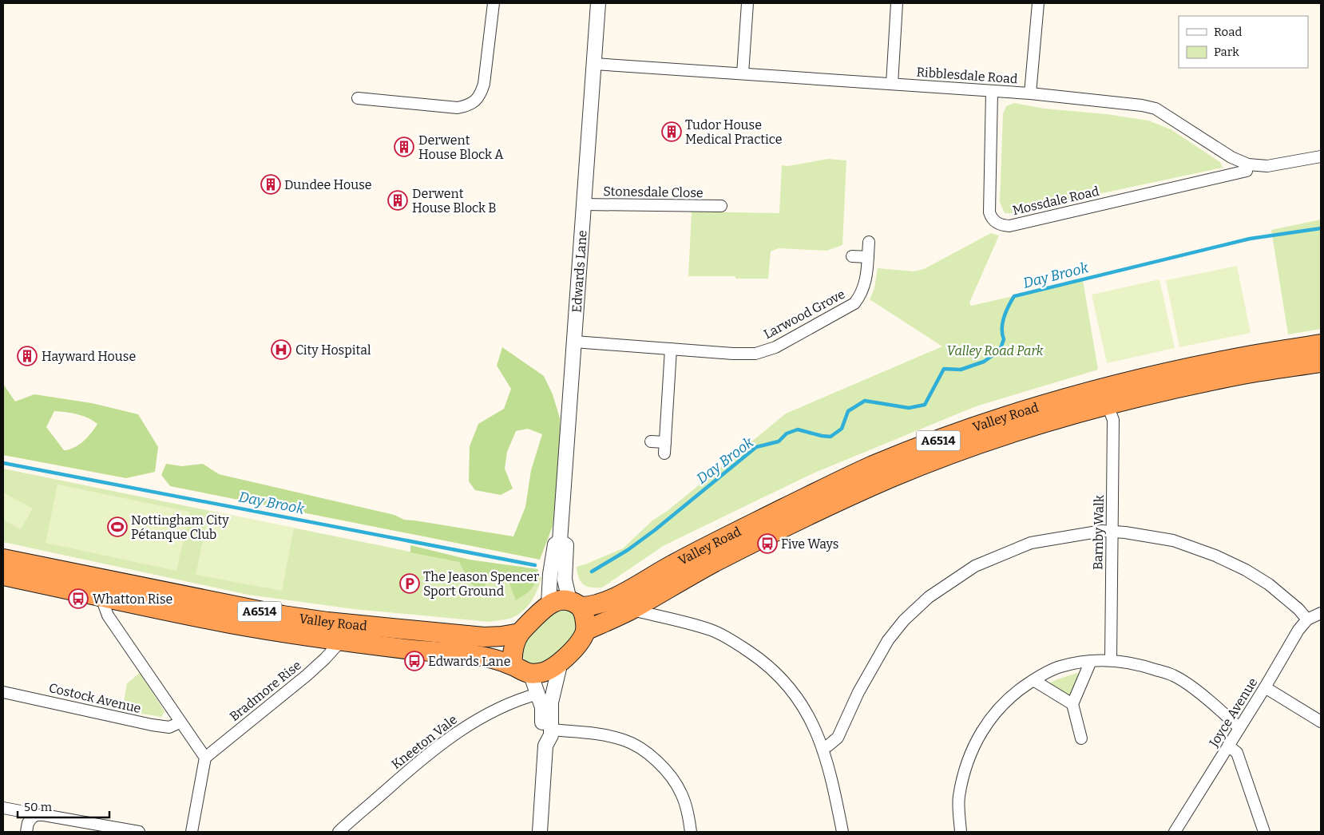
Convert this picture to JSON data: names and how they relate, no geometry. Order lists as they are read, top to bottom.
{
  "streets": {
    "highway": ["Valley Road", "A6514"],
    "street": [
      "Ribblesdale Road",
      "Stonesdale Close",
      "Mossdale Road",
      "Edwards Lane",
      "Larwood Grove",
      "Barnby Walk",
      "Bradmore Rise",
      "Costock Avenue",
      "Joyce Avenue",
      "Kneeton Vale"
    ]
  },
  "crossings": [
    ["Ribblesdale Road", "Mossdale Road"],
    ["Ribblesdale Road", "Edwards Lane"],
    ["Stonesdale Close", "Edwards Lane"],
    ["Edwards Lane", "Larwood Grove"],
    ["Edwards Lane", "Valley Road"],
    ["Edwards Lane", "A6514"],
    ["Valley Road", "A6514"],
    ["Valley Road", "Barnby Walk"],
    ["Valley Road", "Bradmore Rise"]
  ],
  "water": ["Day Brook"],
  "parks": ["Valley Road Park"],
  "places": {
    "building": [
      "Tudor House Medical Practice",
      "Derwent House Block A",
      "Dundee House",
      "Derwent House Block B",
      "Hayward House"
    ],
    "hospital": ["City Hospital"],
    "sports": ["Nottingham City Pétanque Club"],
    "bus stop": ["Five Ways", "Whatton Rise", "Edwards Lane"],
    "parking": ["The Jeason Spencer Sport Ground"]
  },
  "legend": ["Road", "Park"],
  "scale_bar": "50 m"
}
